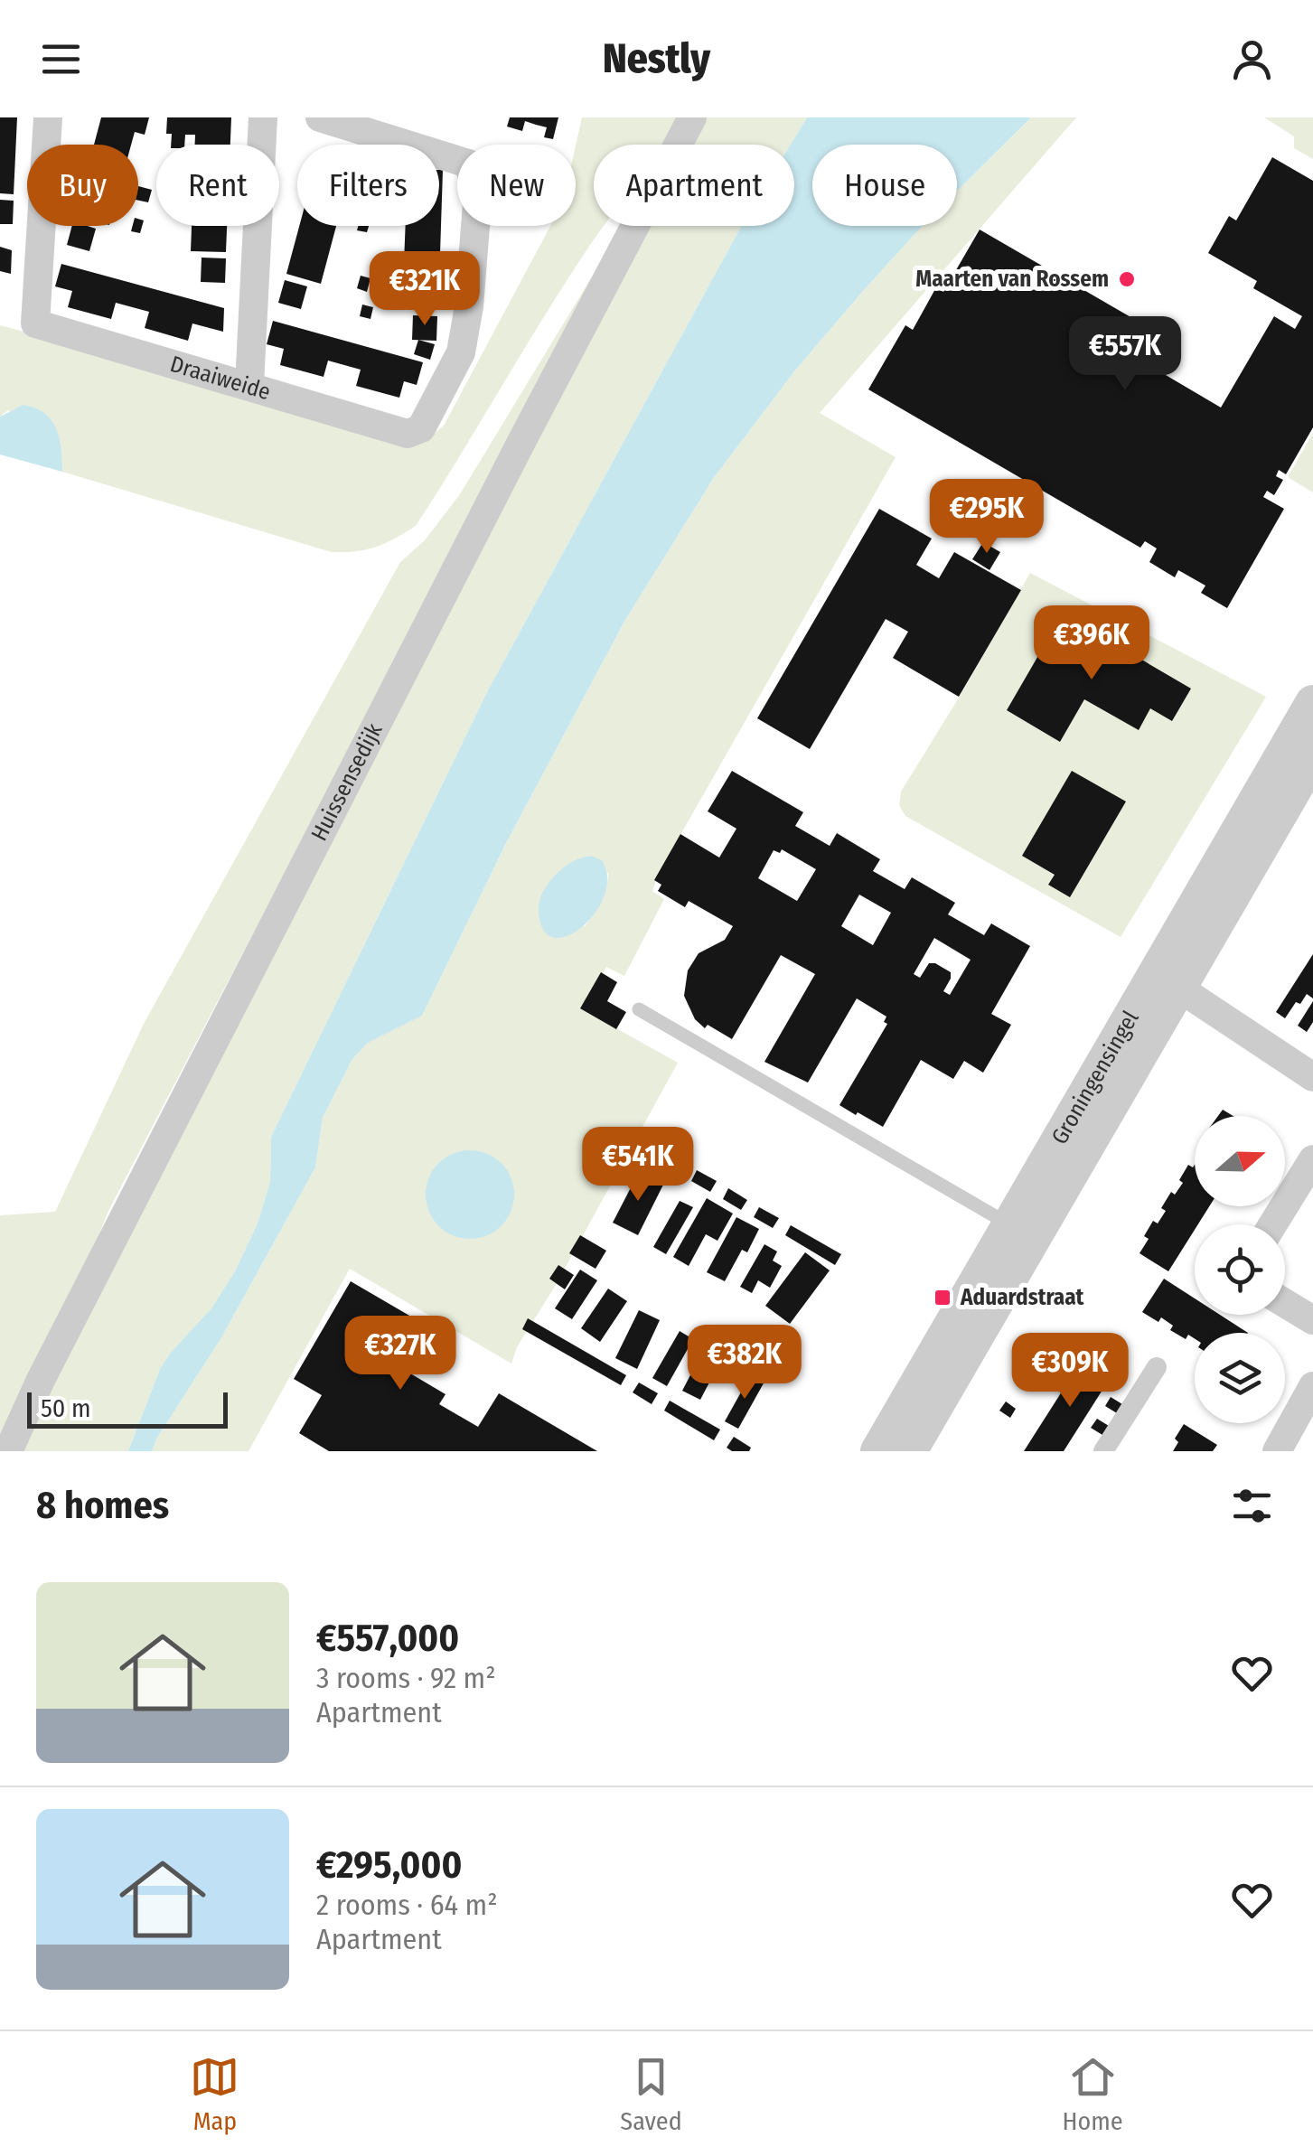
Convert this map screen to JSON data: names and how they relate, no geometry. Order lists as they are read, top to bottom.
{
  "streets": {
    "street": ["Draaiweide", "Huissensedijk", "Groningensingel"]
  },
  "places": {
    "other": ["Maarten van Rossem"],
    "transit": ["Aduardstraat"]
  },
  "scale_bar": "50 m",
  "north": "right",
  "page": {
    "header": "Nestly",
    "chip": [
      "Buy",
      "Rent",
      "Filters",
      "New",
      "Apartment",
      "House"
    ],
    "price": [
      "€321K",
      "€557K",
      "€295K",
      "€396K",
      "€541K",
      "€327K",
      "€382K",
      "€309K"
    ],
    "scale": "50 m",
    "heading": "8 homes",
    "list": [
      {
        "name": "€557,000",
        "note": "3 rooms · 92 m² · Apartment"
      },
      {
        "name": "€295,000",
        "note": "2 rooms · 64 m² · Apartment"
      }
    ],
    "tabs": ["Map", "Saved", "Home"]
  }
}
